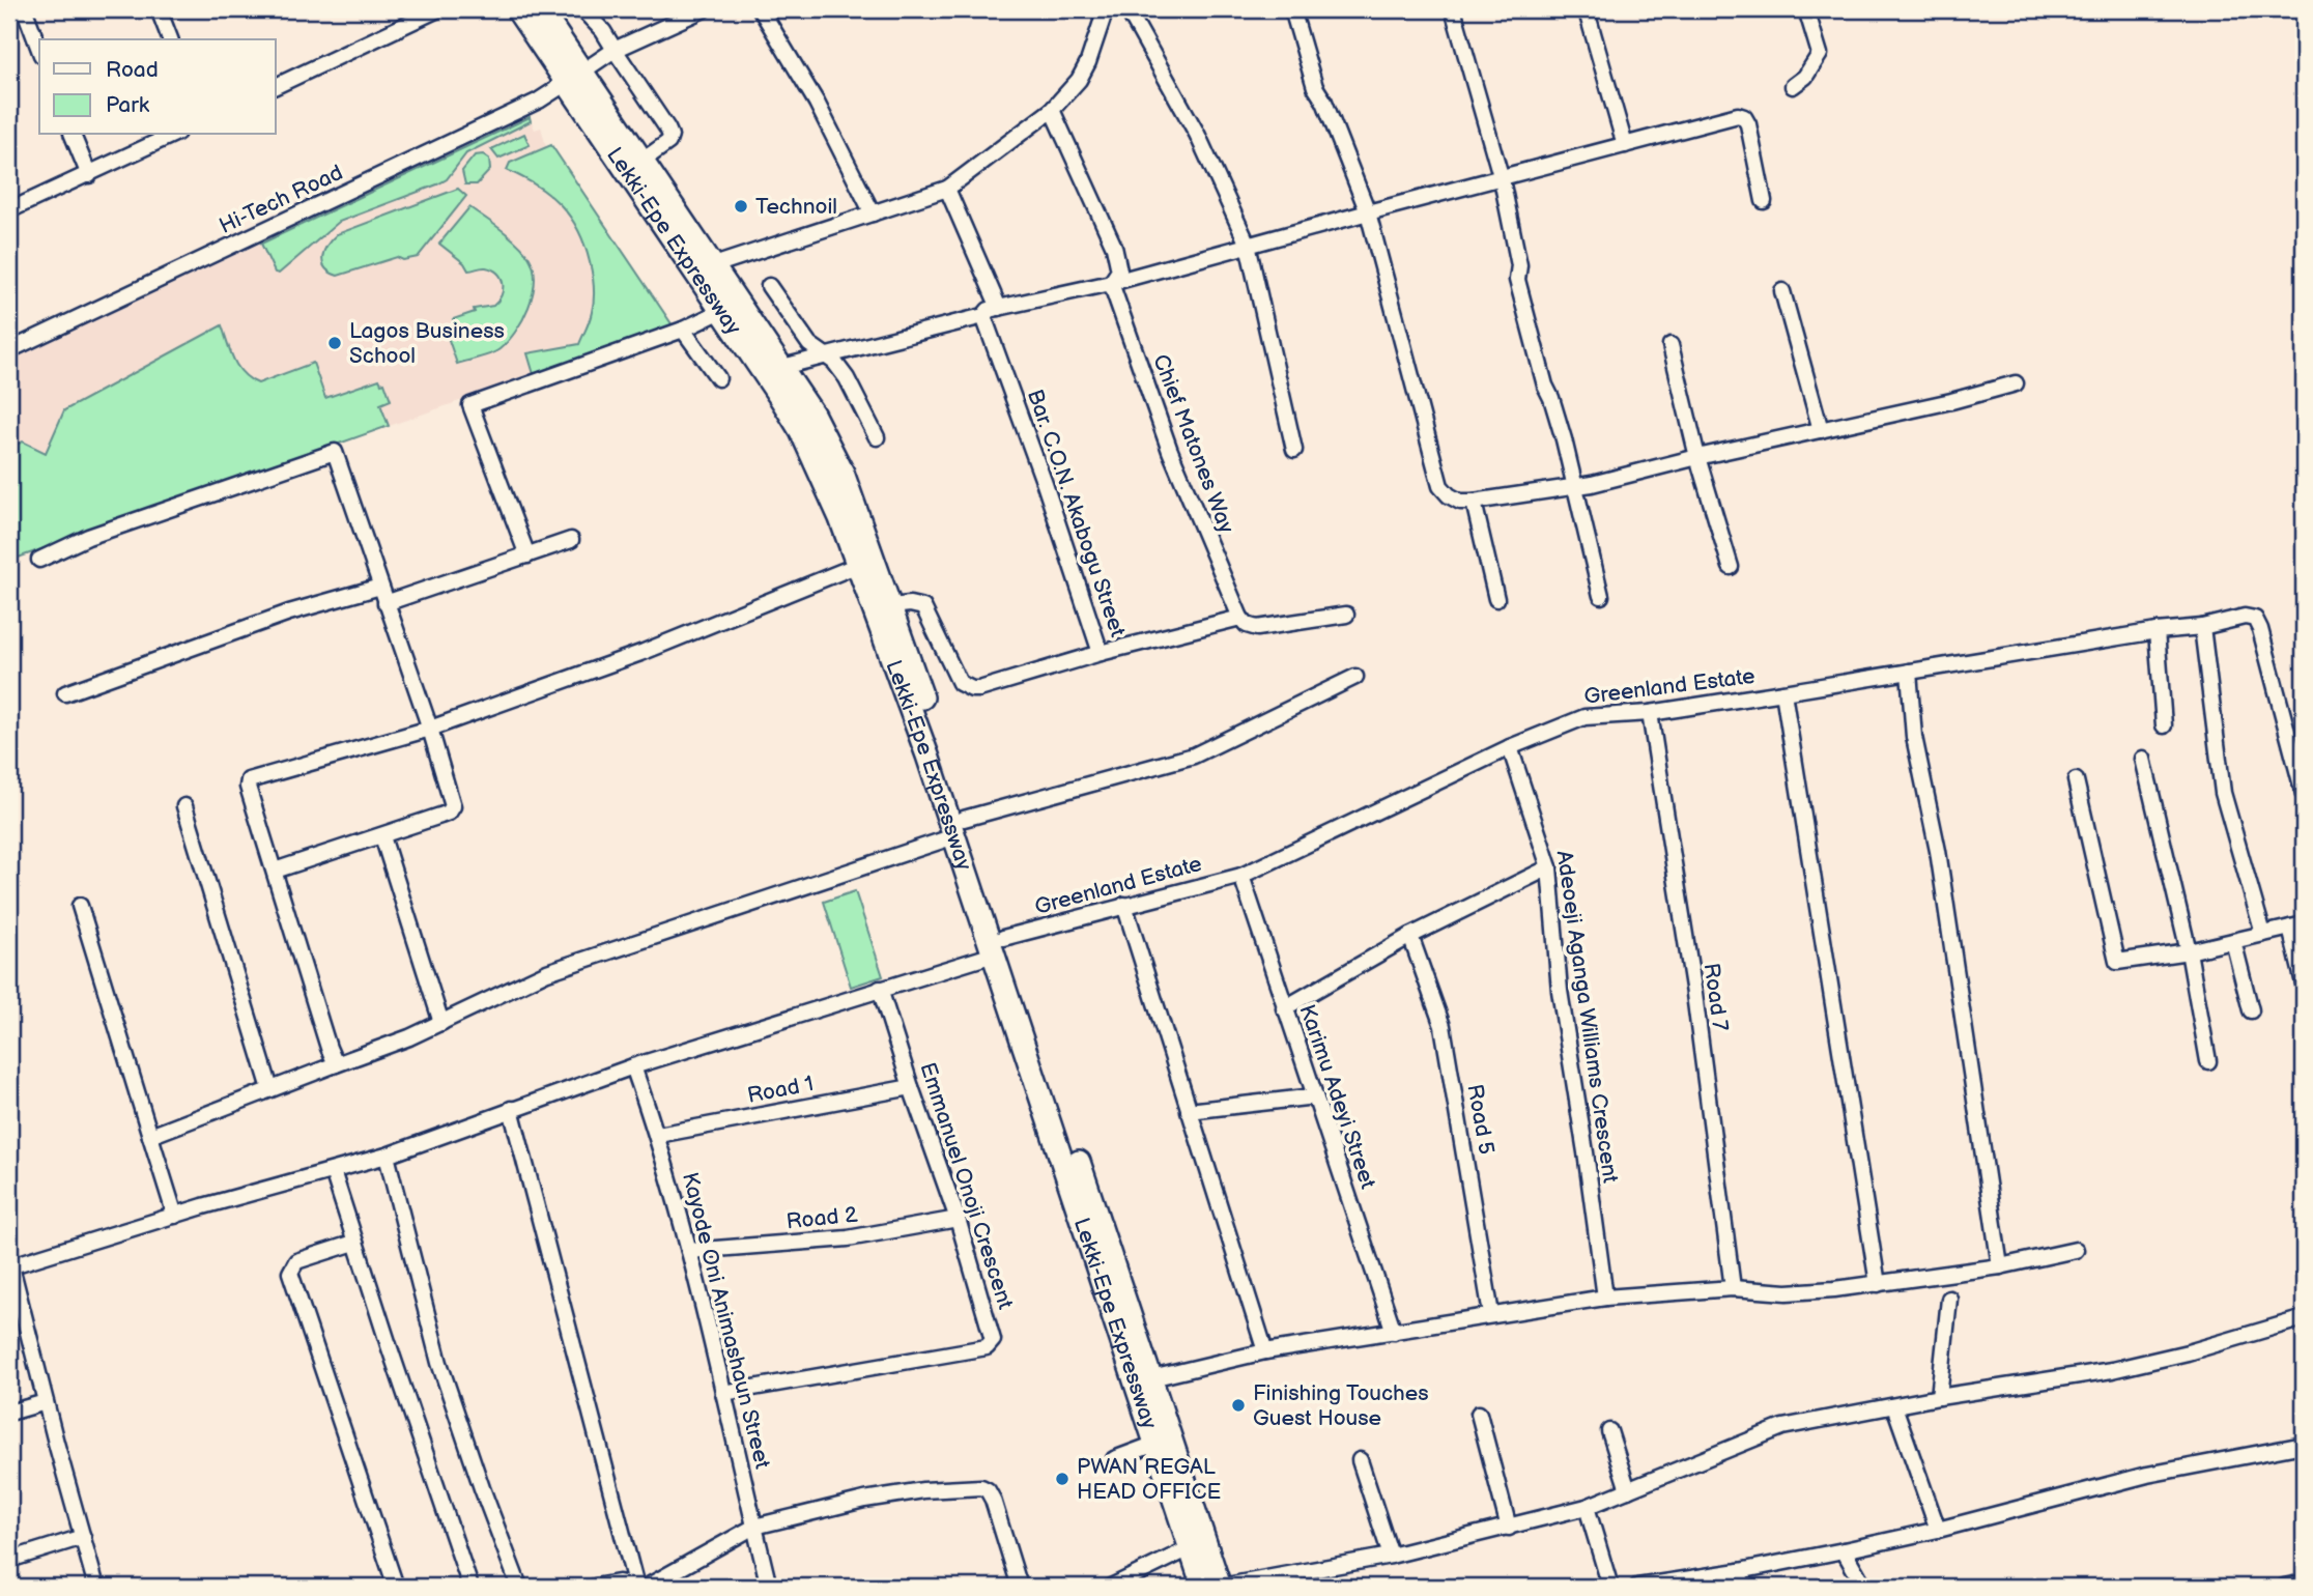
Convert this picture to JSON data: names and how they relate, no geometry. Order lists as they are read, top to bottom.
{
  "streets": {
    "highway": ["Lekki-Epe Expressway"],
    "street": [
      "Hi-Tech Road",
      "Chief Matones Way",
      "Bar. C.O.N. Akabogu Street",
      "Greenland Estate",
      "Road 7",
      "Adeoeji Aganga Williams Crescent",
      "Road 1",
      "Karimu Adeyi Street",
      "Road 5",
      "Emmanuel Onoji Crescent",
      "Road 2",
      "Kayode Oni Animashaun Street"
    ]
  },
  "crossings": [
    ["Hi-Tech Road", "Lekki-Epe Expressway"],
    ["Lekki-Epe Expressway", "Greenland Estate"],
    ["Chief Matones Way", "Bar. C.O.N. Akabogu Street"],
    ["Greenland Estate", "Road 7"],
    ["Greenland Estate", "Adeoeji Aganga Williams Crescent"],
    ["Greenland Estate", "Karimu Adeyi Street"],
    ["Greenland Estate", "Emmanuel Onoji Crescent"],
    ["Greenland Estate", "Kayode Oni Animashaun Street"],
    ["Road 1", "Emmanuel Onoji Crescent"],
    ["Road 1", "Kayode Oni Animashaun Street"],
    ["Emmanuel Onoji Crescent", "Road 2"],
    ["Emmanuel Onoji Crescent", "Kayode Oni Animashaun Street"],
    ["Road 2", "Kayode Oni Animashaun Street"]
  ],
  "places": [
    "Technoil",
    "Lagos Business School",
    "Finishing Touches Guest House",
    "PWAN REGAL HEAD OFFICE"
  ],
  "legend": ["Road", "Park"]
}
